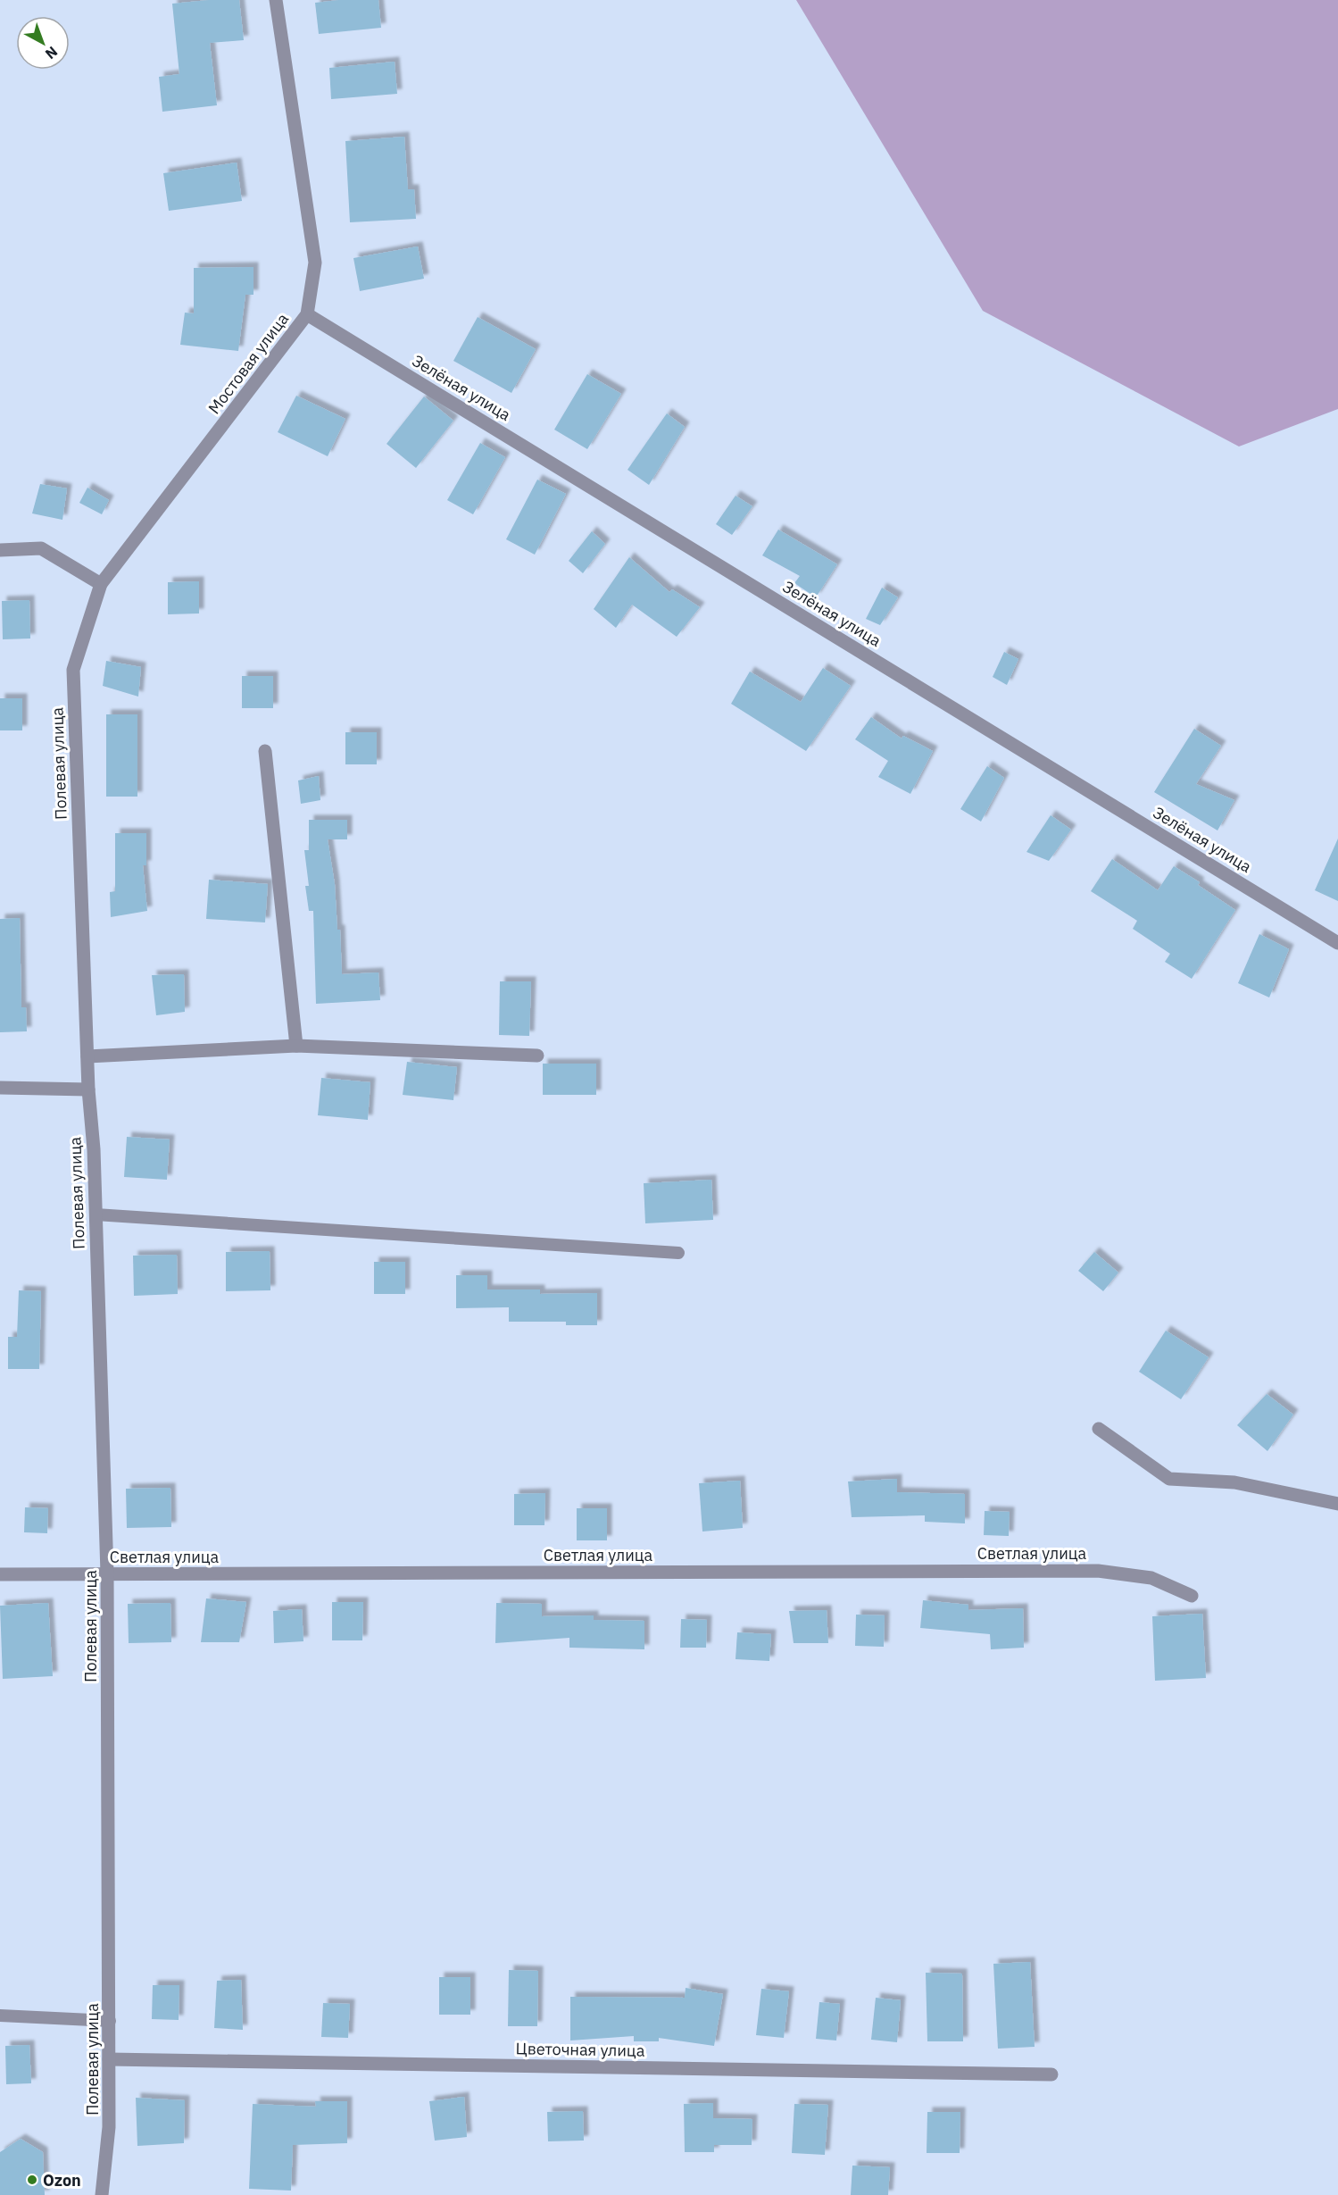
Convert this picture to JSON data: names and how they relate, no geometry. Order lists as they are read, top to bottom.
{
  "streets": {
    "street": [
      "Мостовая улица",
      "Зелёная улица",
      "Полевая улица",
      "Светлая улица",
      "Цветочная улица"
    ]
  },
  "crossings": [
    ["Мостовая улица", "Зелёная улица"],
    ["Мостовая улица", "Полевая улица"],
    ["Полевая улица", "Светлая улица"],
    ["Полевая улица", "Цветочная улица"]
  ],
  "places": ["Ozon"],
  "north": "bottom right"
}
